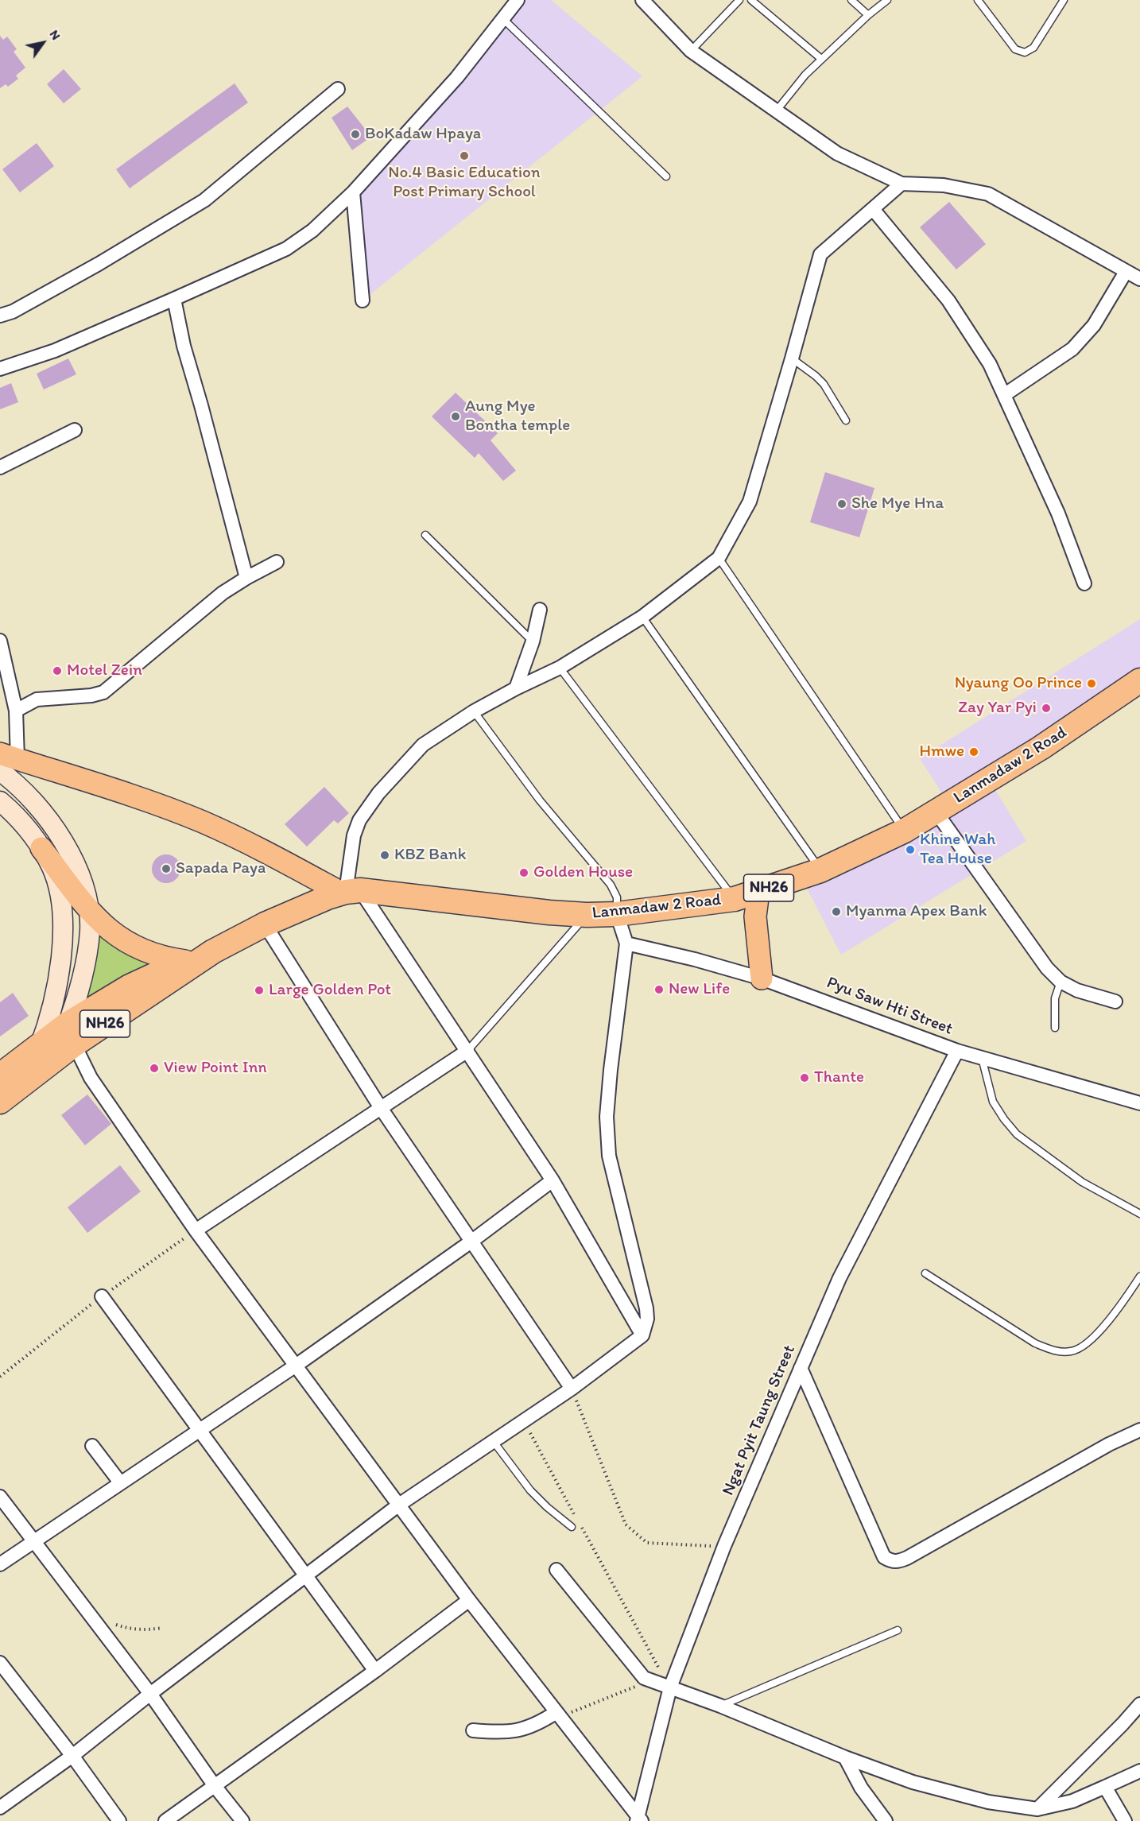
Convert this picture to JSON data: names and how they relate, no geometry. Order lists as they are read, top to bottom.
{
  "streets": {
    "highway": ["Lanmadaw 2 Road", "NH26"],
    "street": ["Pyu Saw Hti Street", "Ngat Pyit Taung Street"]
  },
  "crossings": [
    ["Lanmadaw 2 Road", "NH26"],
    ["Pyu Saw Hti Street", "Ngat Pyit Taung Street"]
  ],
  "places": [
    "BoKadaw Hpaya",
    "No.4 Basic Education Post Primary School",
    "Aung Mye Bontha temple",
    "She Mye Hna",
    "Motel Zein",
    "Nyaung Oo Prince",
    "Zay Yar Pyi",
    "Hmwe",
    "Khine Wah Tea House",
    "KBZ Bank",
    "Sapada Paya",
    "Golden House",
    "Myanma Apex Bank",
    "New Life",
    "Large Golden Pot",
    "View Point Inn",
    "Thante"
  ],
  "north": "top right"
}
